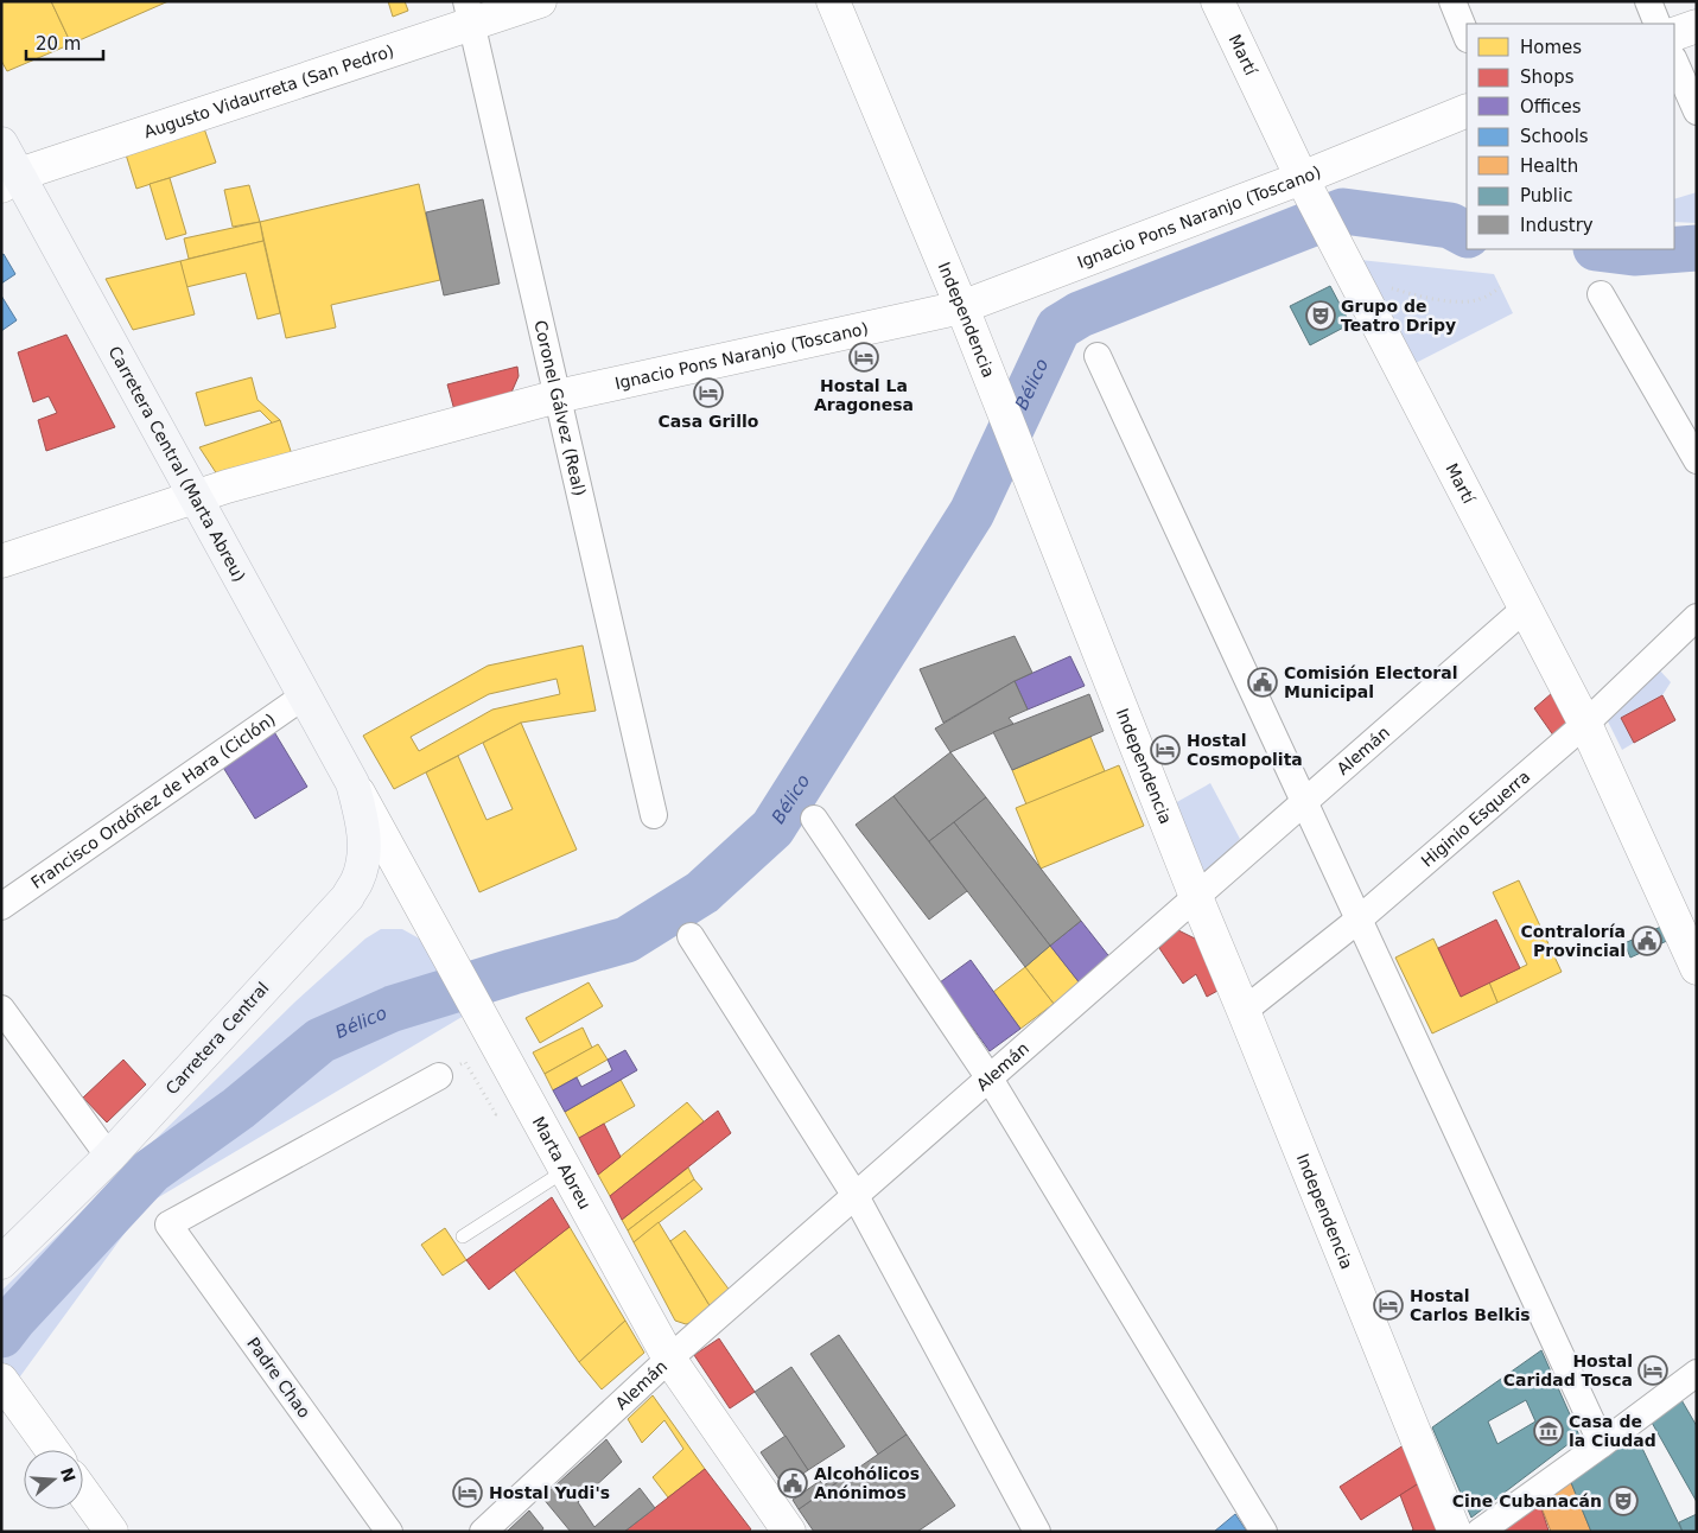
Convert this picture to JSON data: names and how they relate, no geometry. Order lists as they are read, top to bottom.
{
  "streets": {
    "main road": ["Carretera Central (Marta Abreu)", "Carretera Central"],
    "street": [
      "Martí",
      "Augusto Vidaurreta (San Pedro)",
      "Ignacio Pons Naranjo (Toscano)",
      "Independencia",
      "Coronel Gálvez (Real)",
      "Alemán",
      "Francisco Ordóñez de Hara (Ciclón)",
      "Higinio Esquerra",
      "Marta Abreu",
      "Padre Chao"
    ]
  },
  "crossings": [
    ["Martí", "Ignacio Pons Naranjo (Toscano)"],
    ["Martí", "Alemán"],
    ["Martí", "Higinio Esquerra"],
    ["Augusto Vidaurreta (San Pedro)", "Coronel Gálvez (Real)"],
    ["Augusto Vidaurreta (San Pedro)", "Carretera Central (Marta Abreu)"],
    ["Ignacio Pons Naranjo (Toscano)", "Independencia"],
    ["Ignacio Pons Naranjo (Toscano)", "Coronel Gálvez (Real)"],
    ["Ignacio Pons Naranjo (Toscano)", "Carretera Central (Marta Abreu)"],
    ["Independencia", "Alemán"],
    ["Independencia", "Higinio Esquerra"],
    ["Carretera Central (Marta Abreu)", "Francisco Ordóñez de Hara (Ciclón)"],
    ["Carretera Central (Marta Abreu)", "Carretera Central"],
    ["Carretera Central (Marta Abreu)", "Marta Abreu"],
    ["Alemán", "Marta Abreu"],
    ["Carretera Central", "Marta Abreu"]
  ],
  "water": ["Bélico"],
  "places": {
    "theatre": ["Grupo de Teatro Dripy", "Cine Cubanacán"],
    "hotel": [
      "Hostal La Aragonesa",
      "Casa Grillo",
      "Hostal Cosmopolita",
      "Hostal Carlos Belkis",
      "Hostal Caridad Tosca",
      "Hostal Yudi's"
    ],
    "public building": ["Comisión Electoral Municipal", "Contraloría Provincial", "Alcohólicos Anónimos"],
    "museum": ["Casa de la Ciudad"]
  },
  "legend": [
    "Homes",
    "Shops",
    "Offices",
    "Schools",
    "Health",
    "Public",
    "Industry"
  ],
  "scale_bar": "20 m",
  "north": "right"
}
